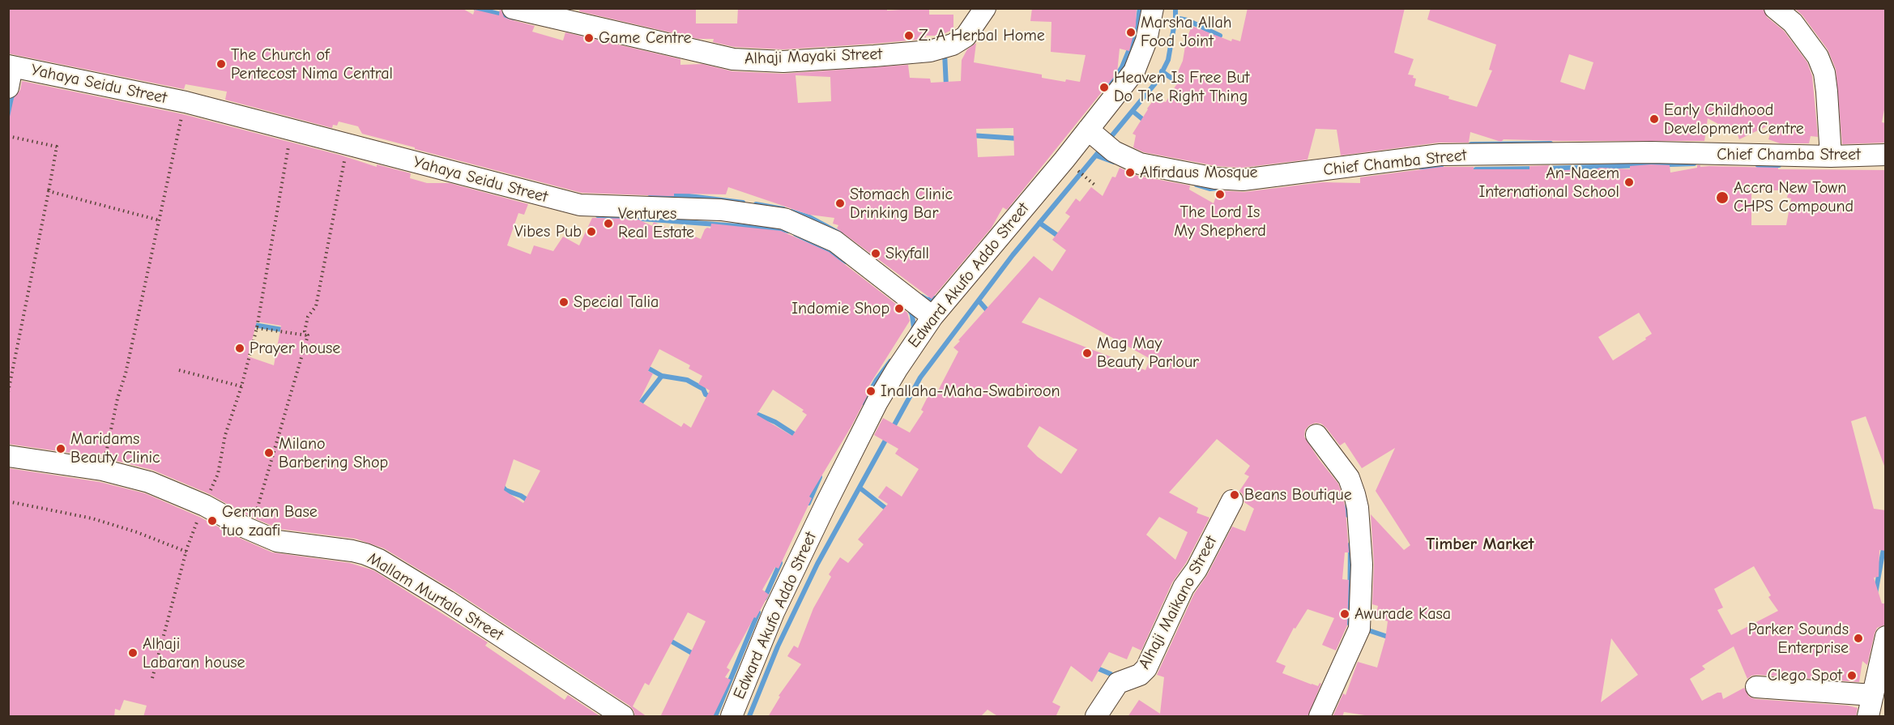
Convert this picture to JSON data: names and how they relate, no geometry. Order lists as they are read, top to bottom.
{
  "streets": {
    "street": [
      "Alhaji Mayaki Street",
      "Yahaya Seidu Street",
      "Chief Chamba Street",
      "Edward Akufo Addo Street",
      "Mallam Murtala Street",
      "Alhaji Maikano Street"
    ]
  },
  "crossings": [
    ["Yahaya Seidu Street", "Edward Akufo Addo Street"],
    ["Chief Chamba Street", "Edward Akufo Addo Street"]
  ],
  "districts": ["Timber Market"],
  "places": [
    "Marsha Allah Food Joint",
    "Z. A Herbal Home",
    "Game Centre",
    "The Church of Pentecost Nima Central",
    "Heaven Is Free But Do The Right Thing",
    "Early Childhood Development Centre",
    "Alfirdaus Mosque",
    "An-Naeem International School",
    "The Lord Is My Shepherd",
    "Accra New Town CHPS Compound",
    "Stomach Clinic Drinking Bar",
    "Ventures Real Estate",
    "Vibes Pub",
    "Skyfall",
    "Special Talia",
    "Indomie Shop",
    "Prayer house",
    "Mag May Beauty Parlour",
    "Inallaha-Maha-Swabiroon",
    "Maridams Beauty Clinic",
    "Milano Barbering Shop",
    "Beans Boutique",
    "German Base tuo zaafi",
    "Awurade Kasa",
    "Parker Sounds Enterprise",
    "Alhaji Labaran house",
    "Clego Spot"
  ]
}
